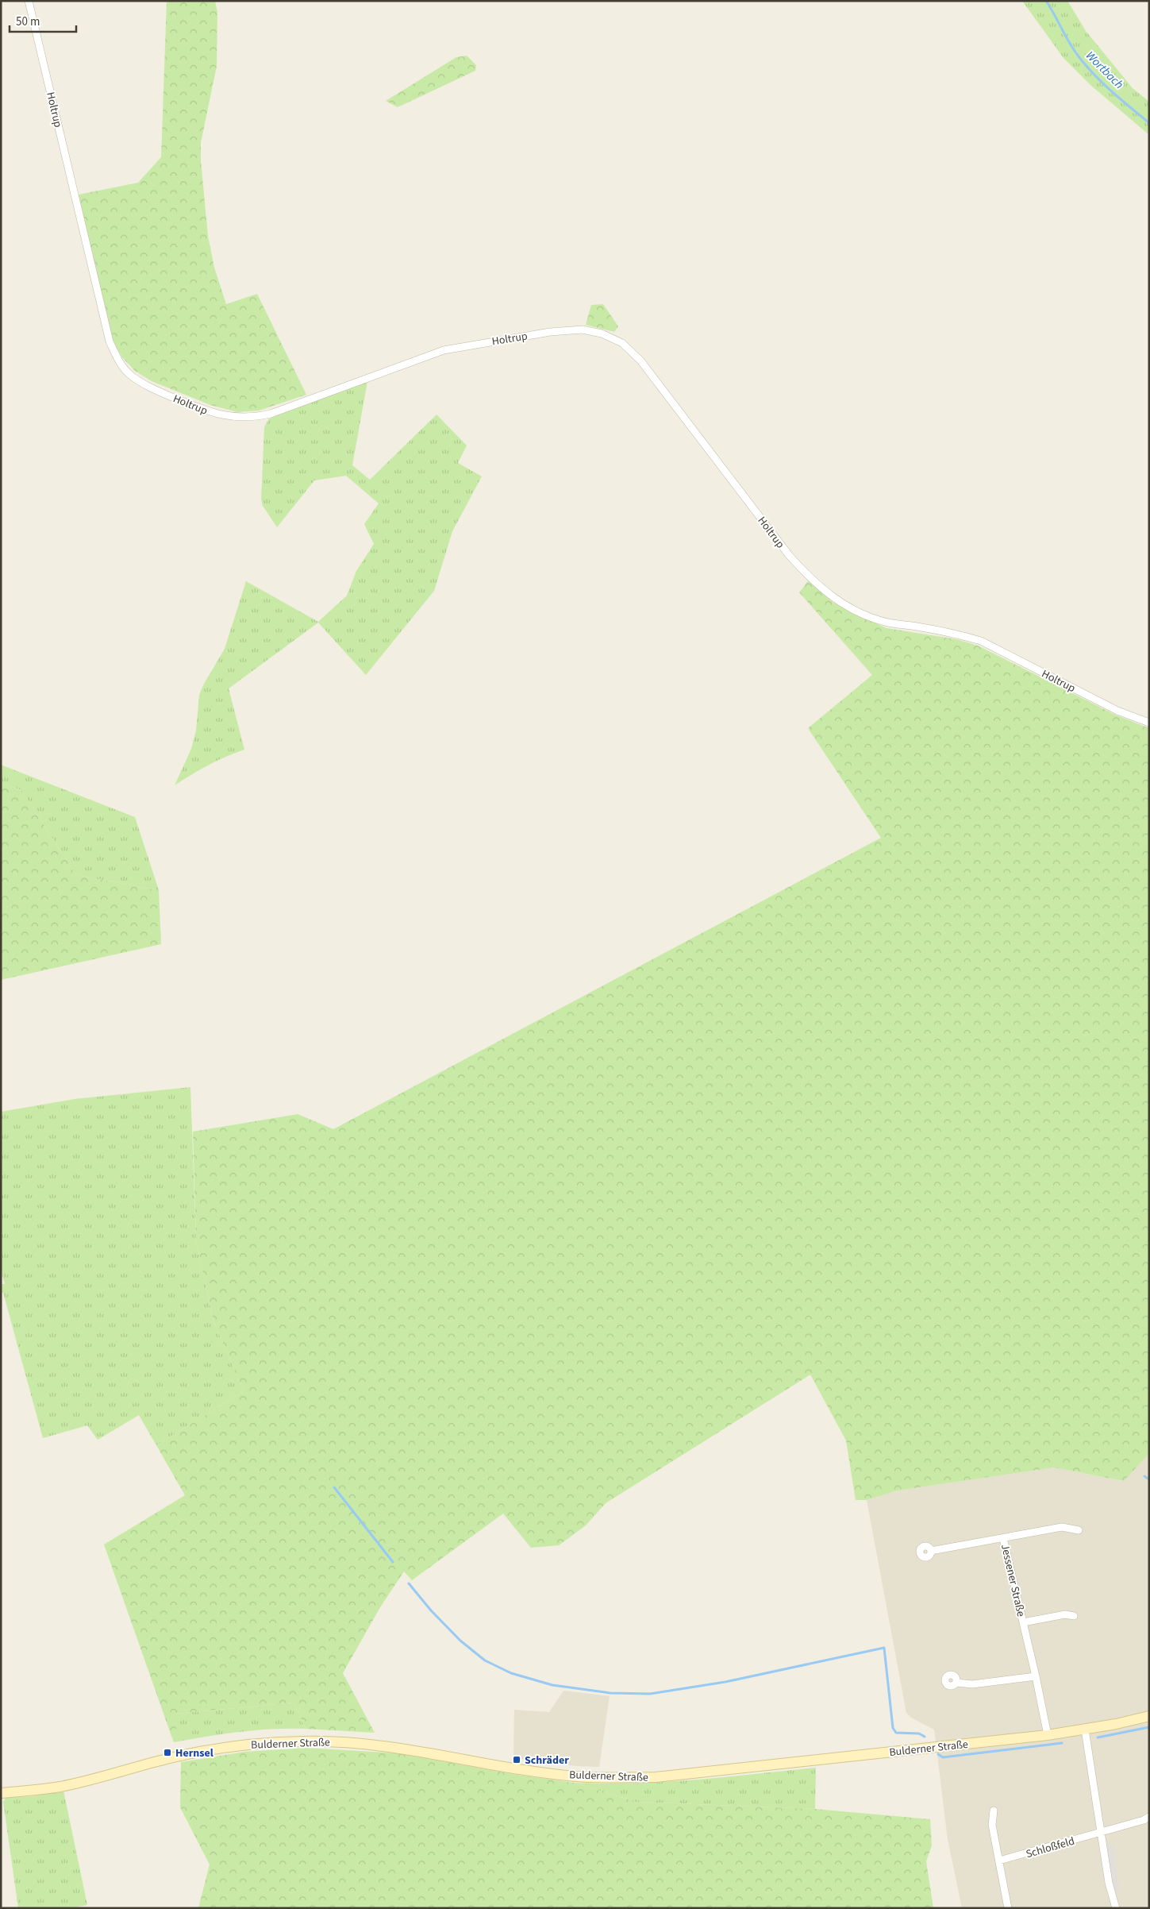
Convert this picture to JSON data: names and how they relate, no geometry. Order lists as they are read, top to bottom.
{
  "streets": {
    "street": [
      "Holtrup",
      "Jessener Straße",
      "Bulderner Straße",
      "Schloßfeld"
    ]
  },
  "crossings": [
    ["Jessener Straße", "Bulderner Straße"]
  ],
  "water": ["Wortbach"],
  "places": {
    "transit": ["Hernsel", "Schräder"]
  },
  "scale_bar": "50 m"
}
